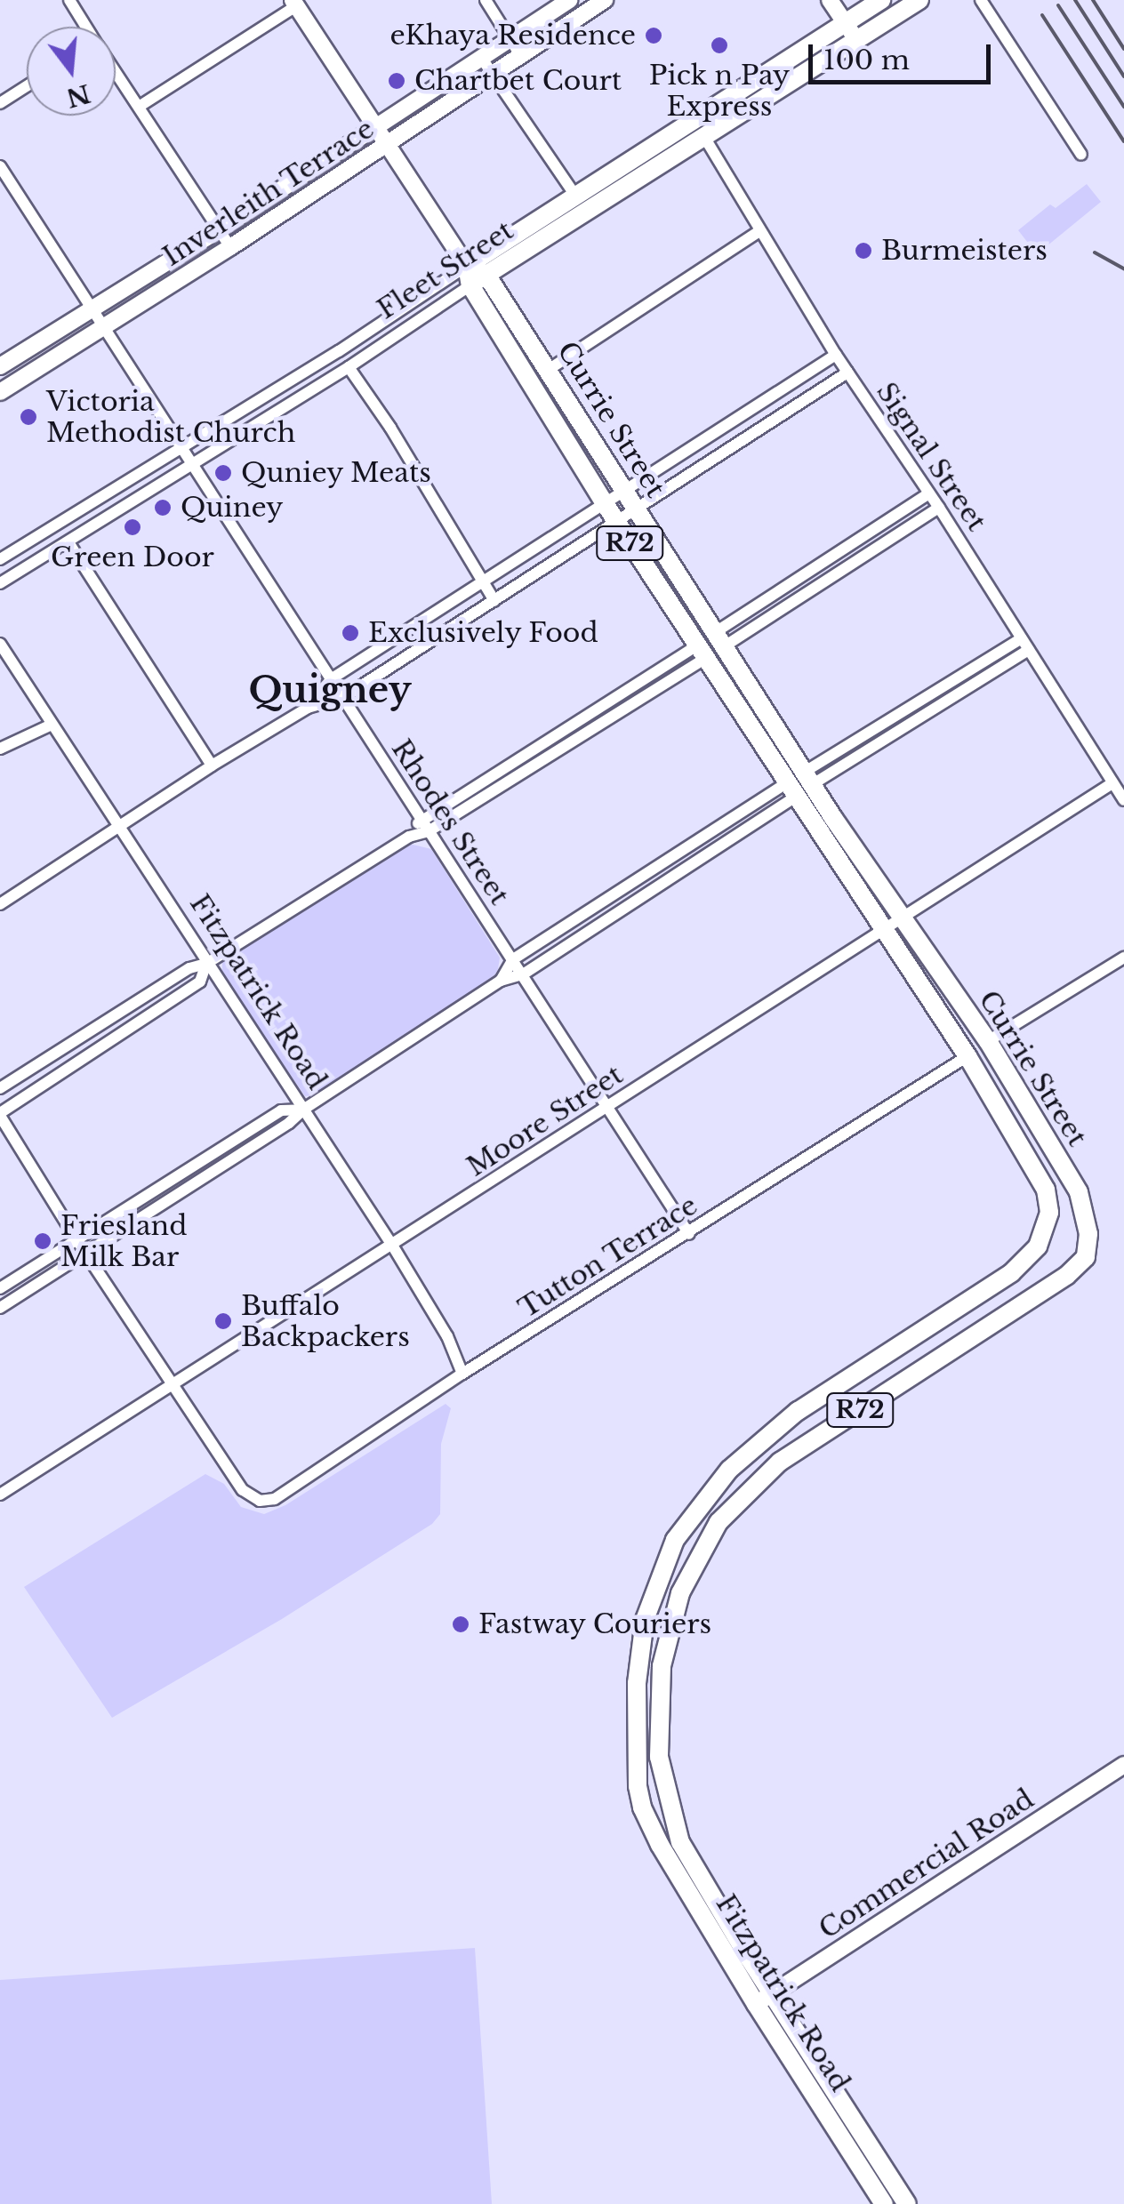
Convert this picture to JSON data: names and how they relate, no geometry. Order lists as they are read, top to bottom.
{
  "streets": {
    "main road": [
      "Fleet Street",
      "Currie Street",
      "R72",
      "Fitzpatrick Road"
    ],
    "street": [
      "Inverleith Terrace",
      "Signal Street",
      "Rhodes Street",
      "Moore Street",
      "Tutton Terrace",
      "Commercial Road"
    ]
  },
  "crossings": [
    ["Inverleith Terrace", "Currie Street"],
    ["Inverleith Terrace", "Rhodes Street"],
    ["Fleet Street", "Currie Street"],
    ["Fleet Street", "Signal Street"],
    ["Fleet Street", "Rhodes Street"],
    ["Currie Street", "Fitzpatrick Road"],
    ["Currie Street", "Moore Street"],
    ["Currie Street", "Tutton Terrace"],
    ["Signal Street", "Moore Street"],
    ["Rhodes Street", "Moore Street"],
    ["Rhodes Street", "Tutton Terrace"],
    ["Fitzpatrick Road", "Moore Street"],
    ["Fitzpatrick Road", "Tutton Terrace"],
    ["Fitzpatrick Road", "Commercial Road"],
    ["Moore Street", "Tutton Terrace"]
  ],
  "districts": ["Quigney"],
  "places": [
    "eKhaya Residence",
    "Pick n Pay Express",
    "Chartbet Court",
    "Burmeisters",
    "Victoria Methodist Church",
    "Quniey Meats",
    "Quiney",
    "Green Door",
    "Exclusively Food",
    "Friesland Milk Bar",
    "Buffalo Backpackers",
    "Fastway Couriers"
  ],
  "scale_bar": "100 m",
  "north": "bottom"
}
